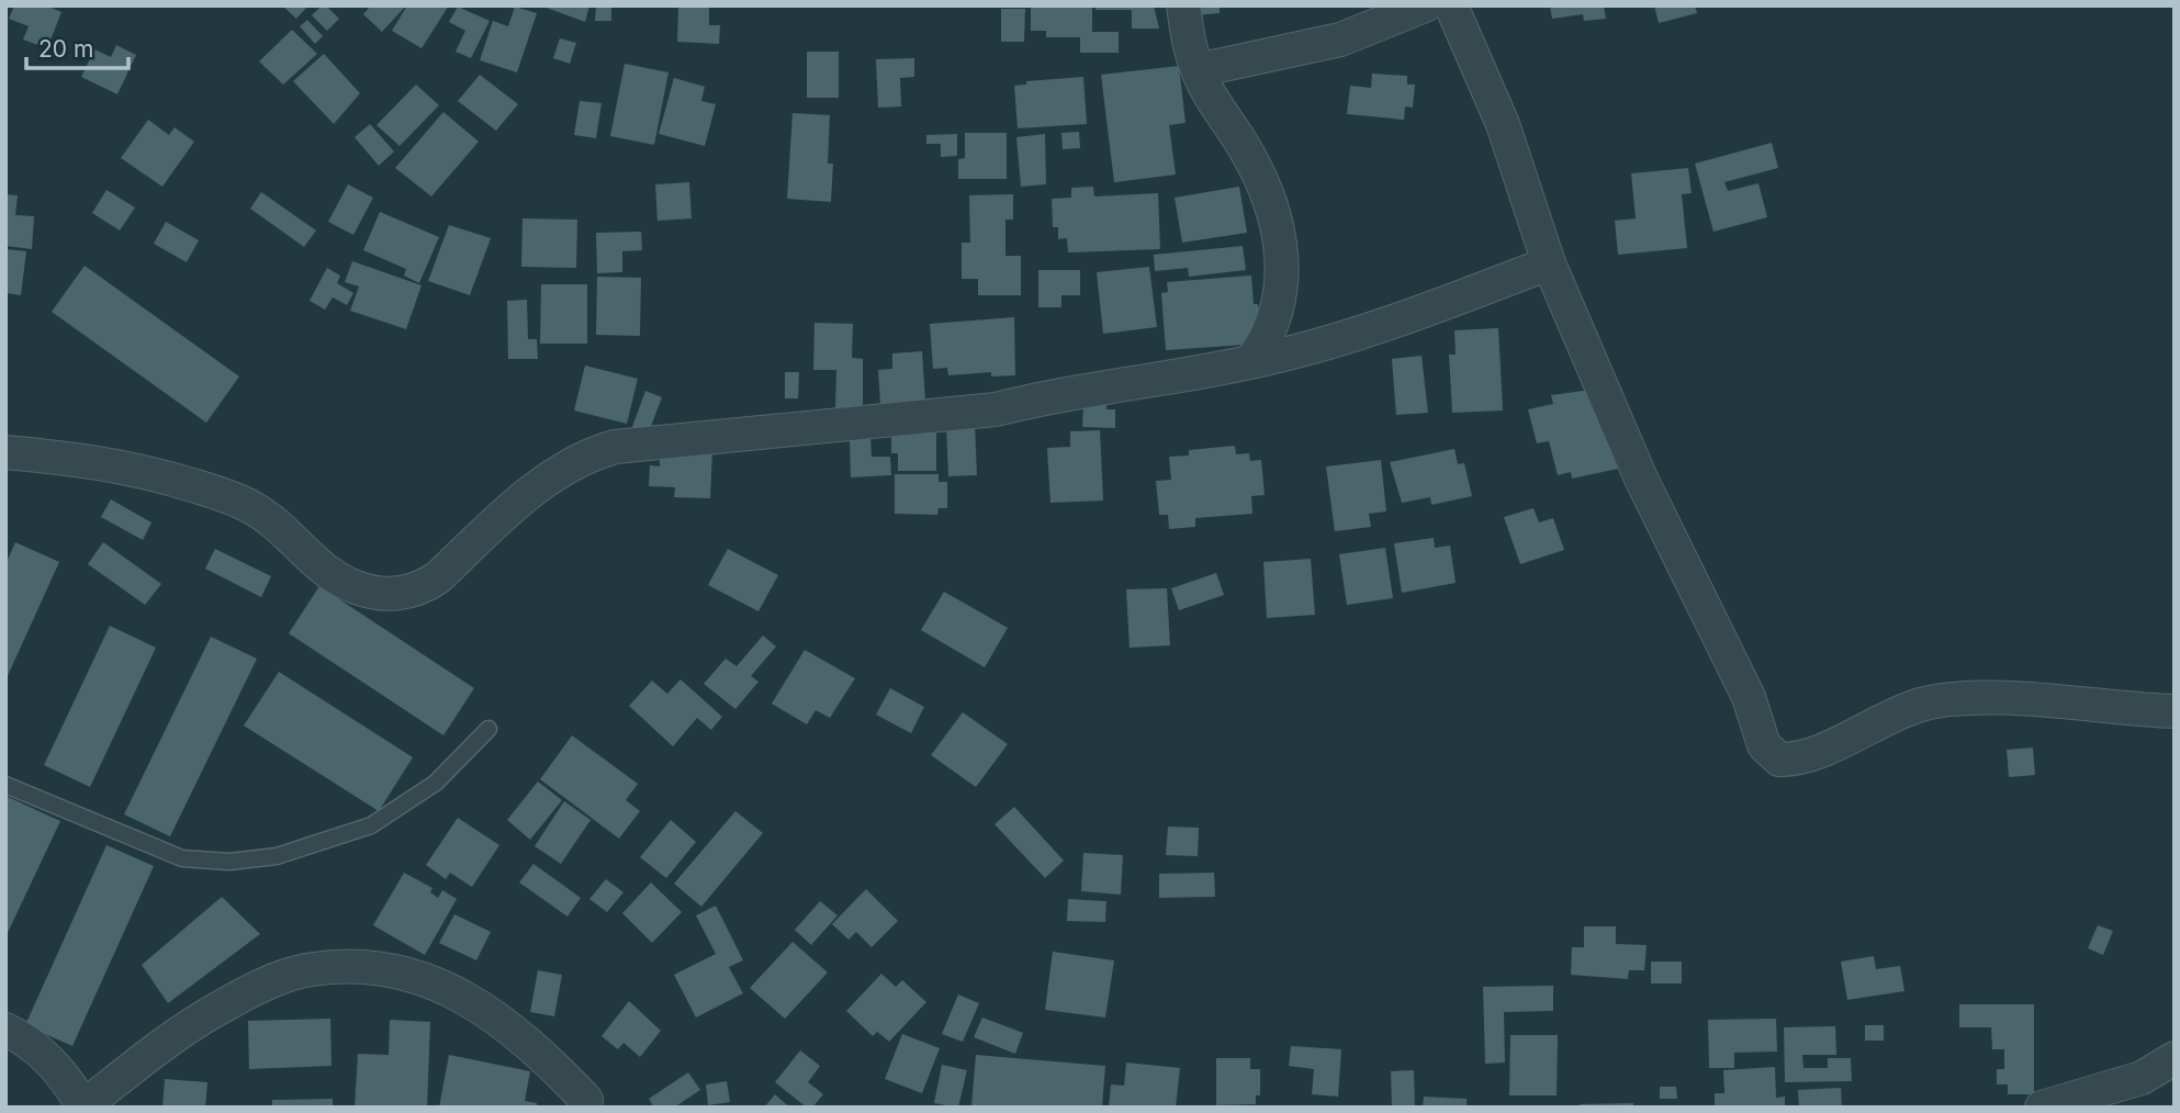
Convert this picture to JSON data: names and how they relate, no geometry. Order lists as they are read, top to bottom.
{
  "scale_bar": "20 m"
}
